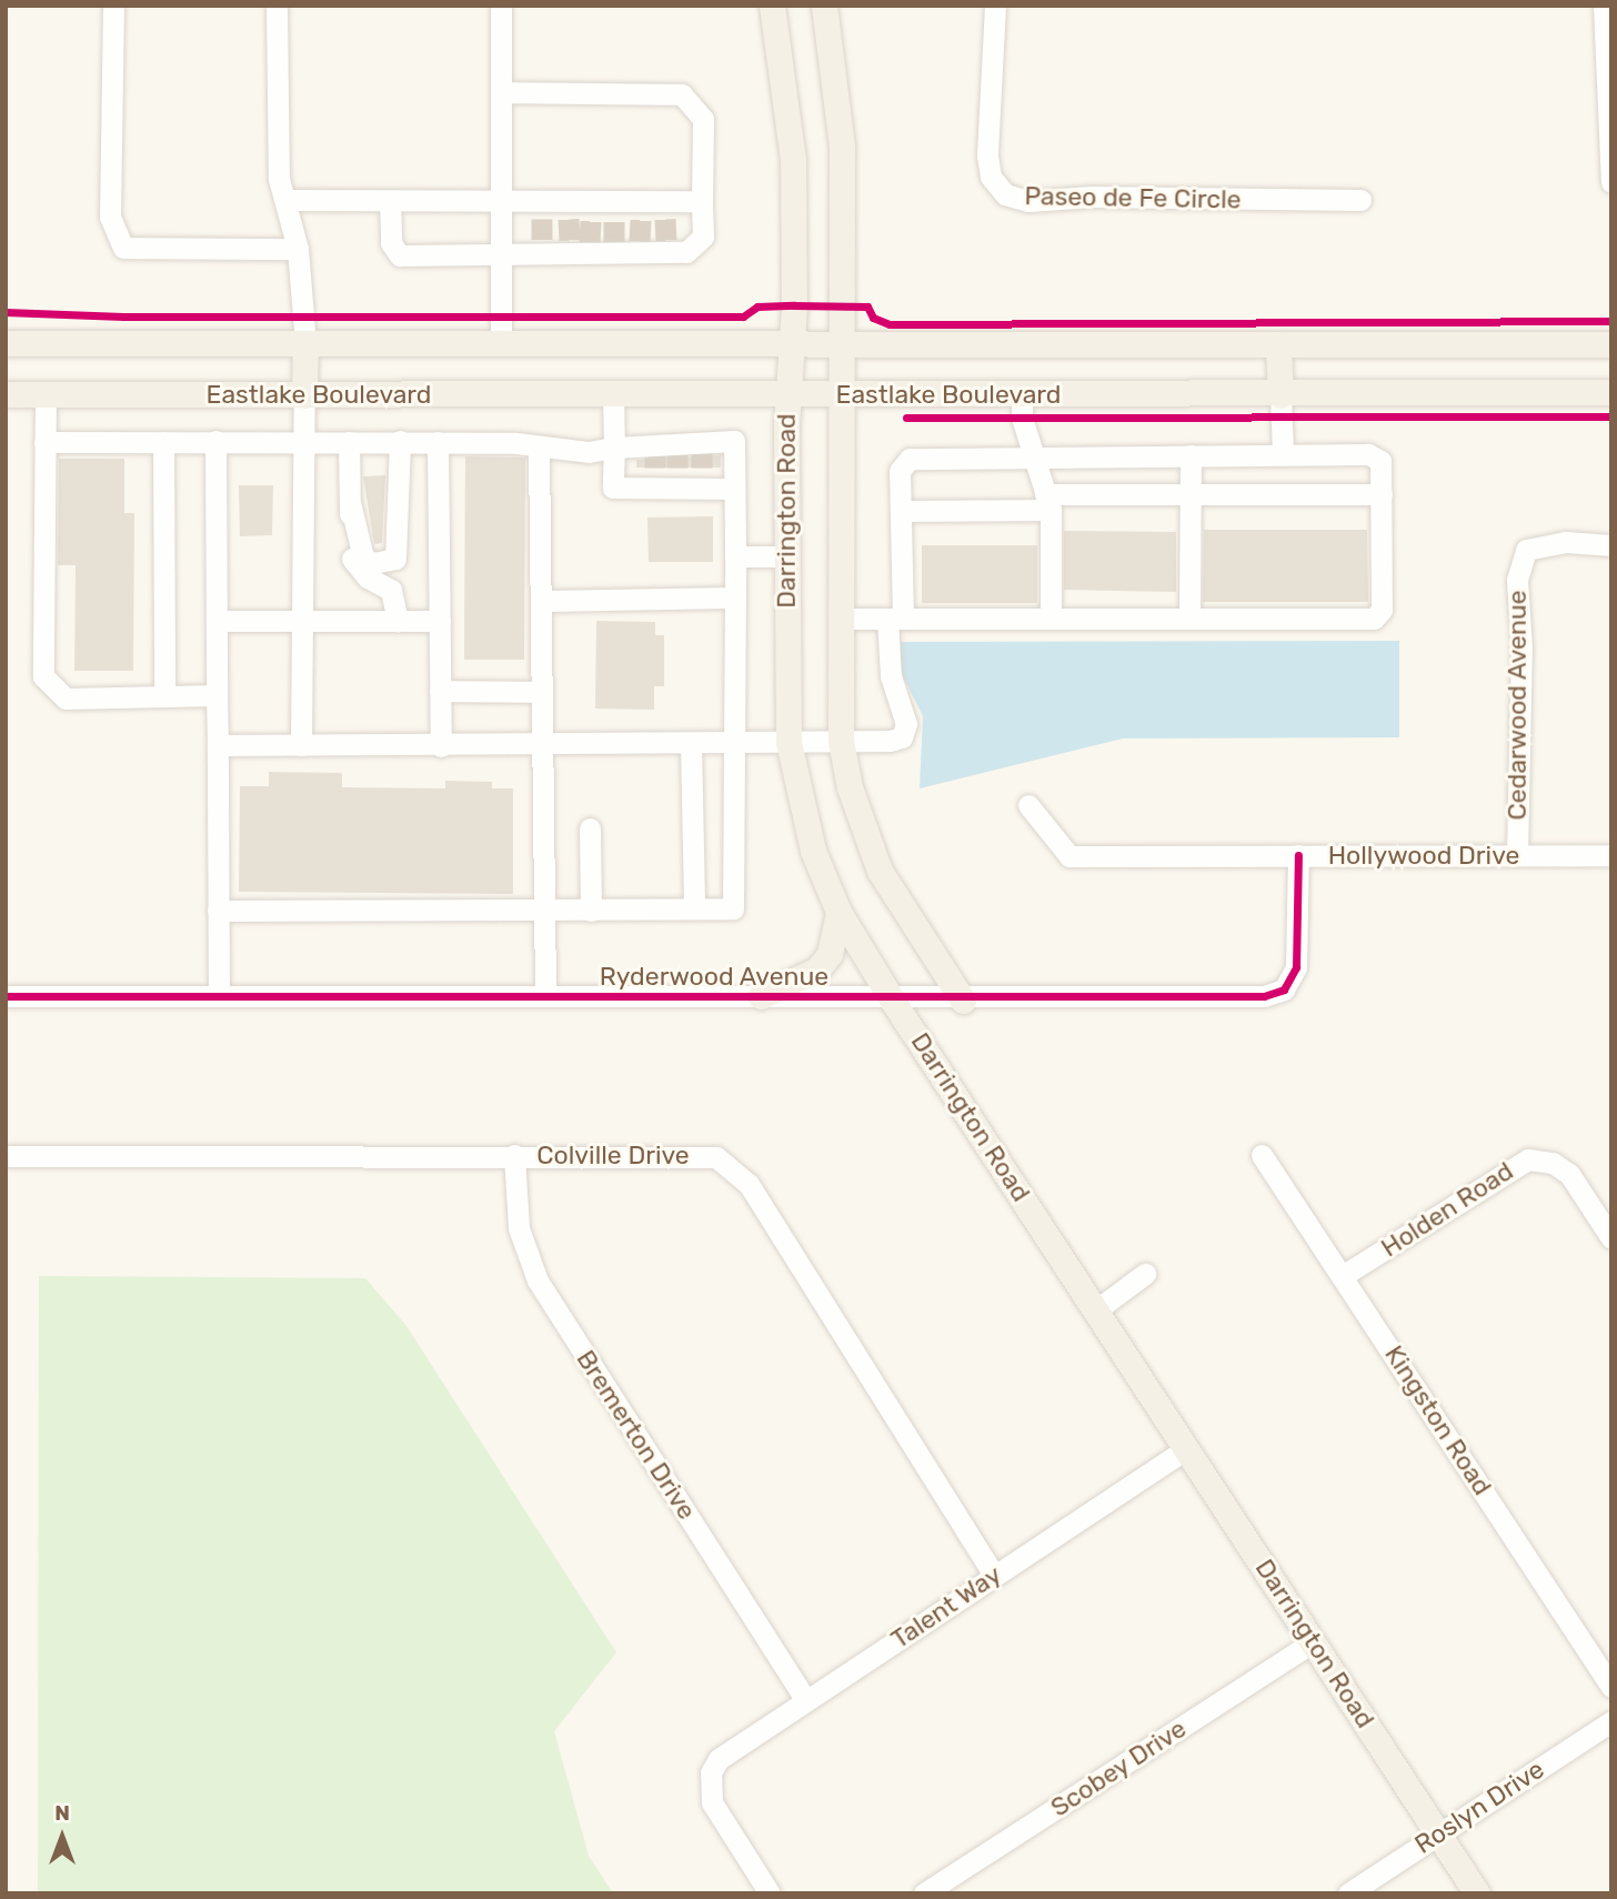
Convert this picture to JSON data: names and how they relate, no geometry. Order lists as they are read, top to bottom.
{
  "streets": {
    "main road": ["Eastlake Boulevard", "Darrington Road"],
    "street": [
      "Paseo de Fe Circle",
      "Cedarwood Avenue",
      "Hollywood Drive",
      "Ryderwood Avenue",
      "Colville Drive",
      "Holden Road",
      "Kingston Road",
      "Bremerton Drive",
      "Talent Way",
      "Scobey Drive",
      "Roslyn Drive"
    ]
  },
  "crossings": [
    ["Eastlake Boulevard", "Darrington Road"],
    ["Darrington Road", "Ryderwood Avenue"],
    ["Darrington Road", "Talent Way"],
    ["Darrington Road", "Scobey Drive"],
    ["Darrington Road", "Roslyn Drive"],
    ["Cedarwood Avenue", "Hollywood Drive"],
    ["Hollywood Drive", "Ryderwood Avenue"],
    ["Colville Drive", "Bremerton Drive"],
    ["Colville Drive", "Talent Way"],
    ["Holden Road", "Kingston Road"],
    ["Bremerton Drive", "Talent Way"]
  ],
  "north": "top"
}
